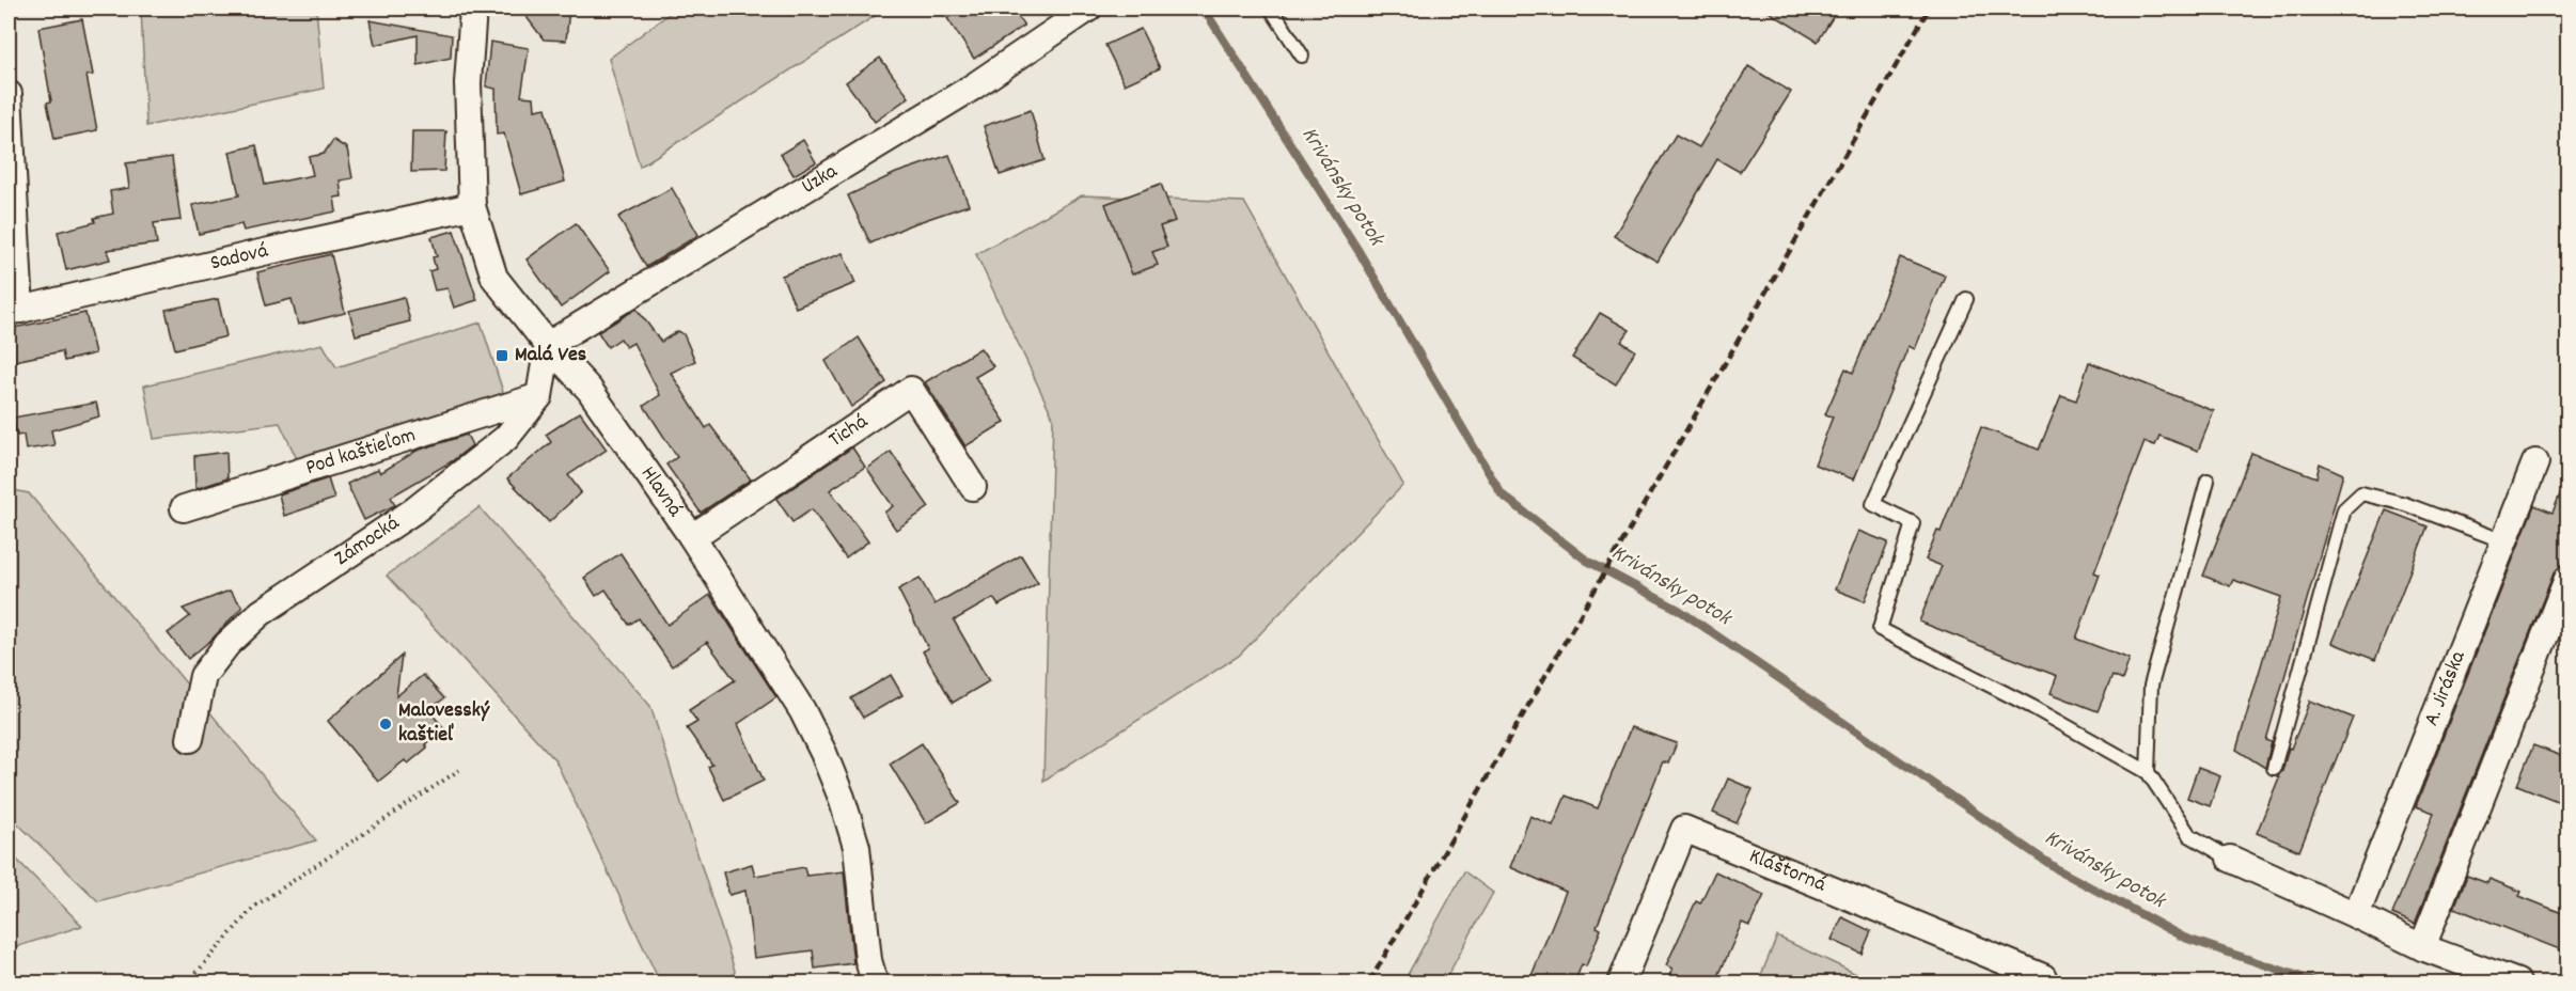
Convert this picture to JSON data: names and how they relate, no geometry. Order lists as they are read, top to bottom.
{
  "streets": {
    "street": [
      "Úzka",
      "Sadová",
      "Tichá",
      "Pod kaštieľom",
      "Hlavná",
      "Zámocká",
      "A. Jiráska",
      "Kláštorná"
    ]
  },
  "crossings": [
    ["Úzka", "Hlavná"],
    ["Úzka", "Zámocká"],
    ["Sadová", "Hlavná"],
    ["Tichá", "Hlavná"],
    ["Pod kaštieľom", "Zámocká"],
    ["Hlavná", "Zámocká"]
  ],
  "water": ["Krivánsky potok"],
  "places": {
    "transit": ["Malá Ves"],
    "other": ["Malovesský kaštieľ"]
  }
}
